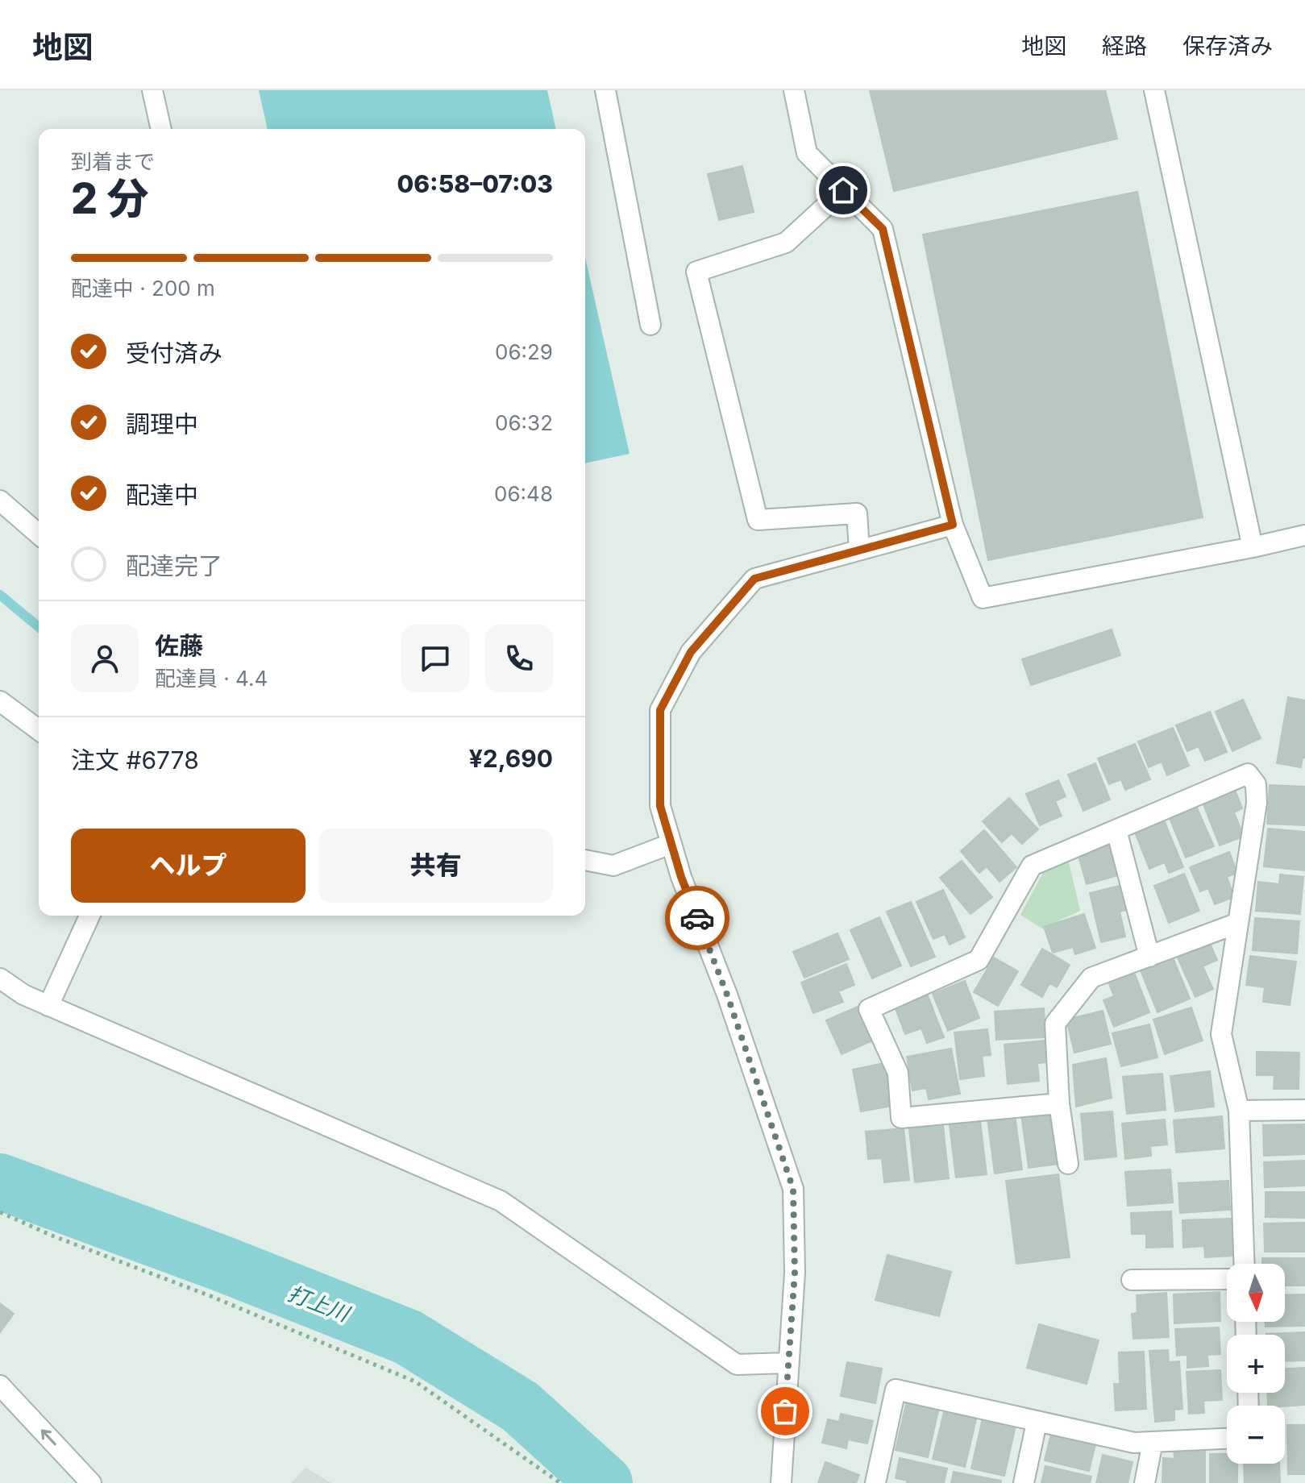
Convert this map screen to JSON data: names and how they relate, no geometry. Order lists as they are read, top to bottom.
{
  "water": ["打上川"],
  "north": "bottom",
  "page": {
    "header": "地図",
    "nav": ["地図", "経路", "保存済み"],
    "heading": ["2 分", "到着まで", "06:58–07:03"],
    "panel": [
      "佐藤",
      "配達員 · 4.4",
      "注文 #6778",
      "¥2,690"
    ],
    "bar": "配達中 · 200 m",
    "list": [
      ["受付済み", "06:29"],
      ["調理中", "06:32"],
      ["配達中", "06:48"],
      "配達完了"
    ],
    "buttons": ["ヘルプ", "共有"],
    "map_buttons": ["+", "−"]
  }
}
